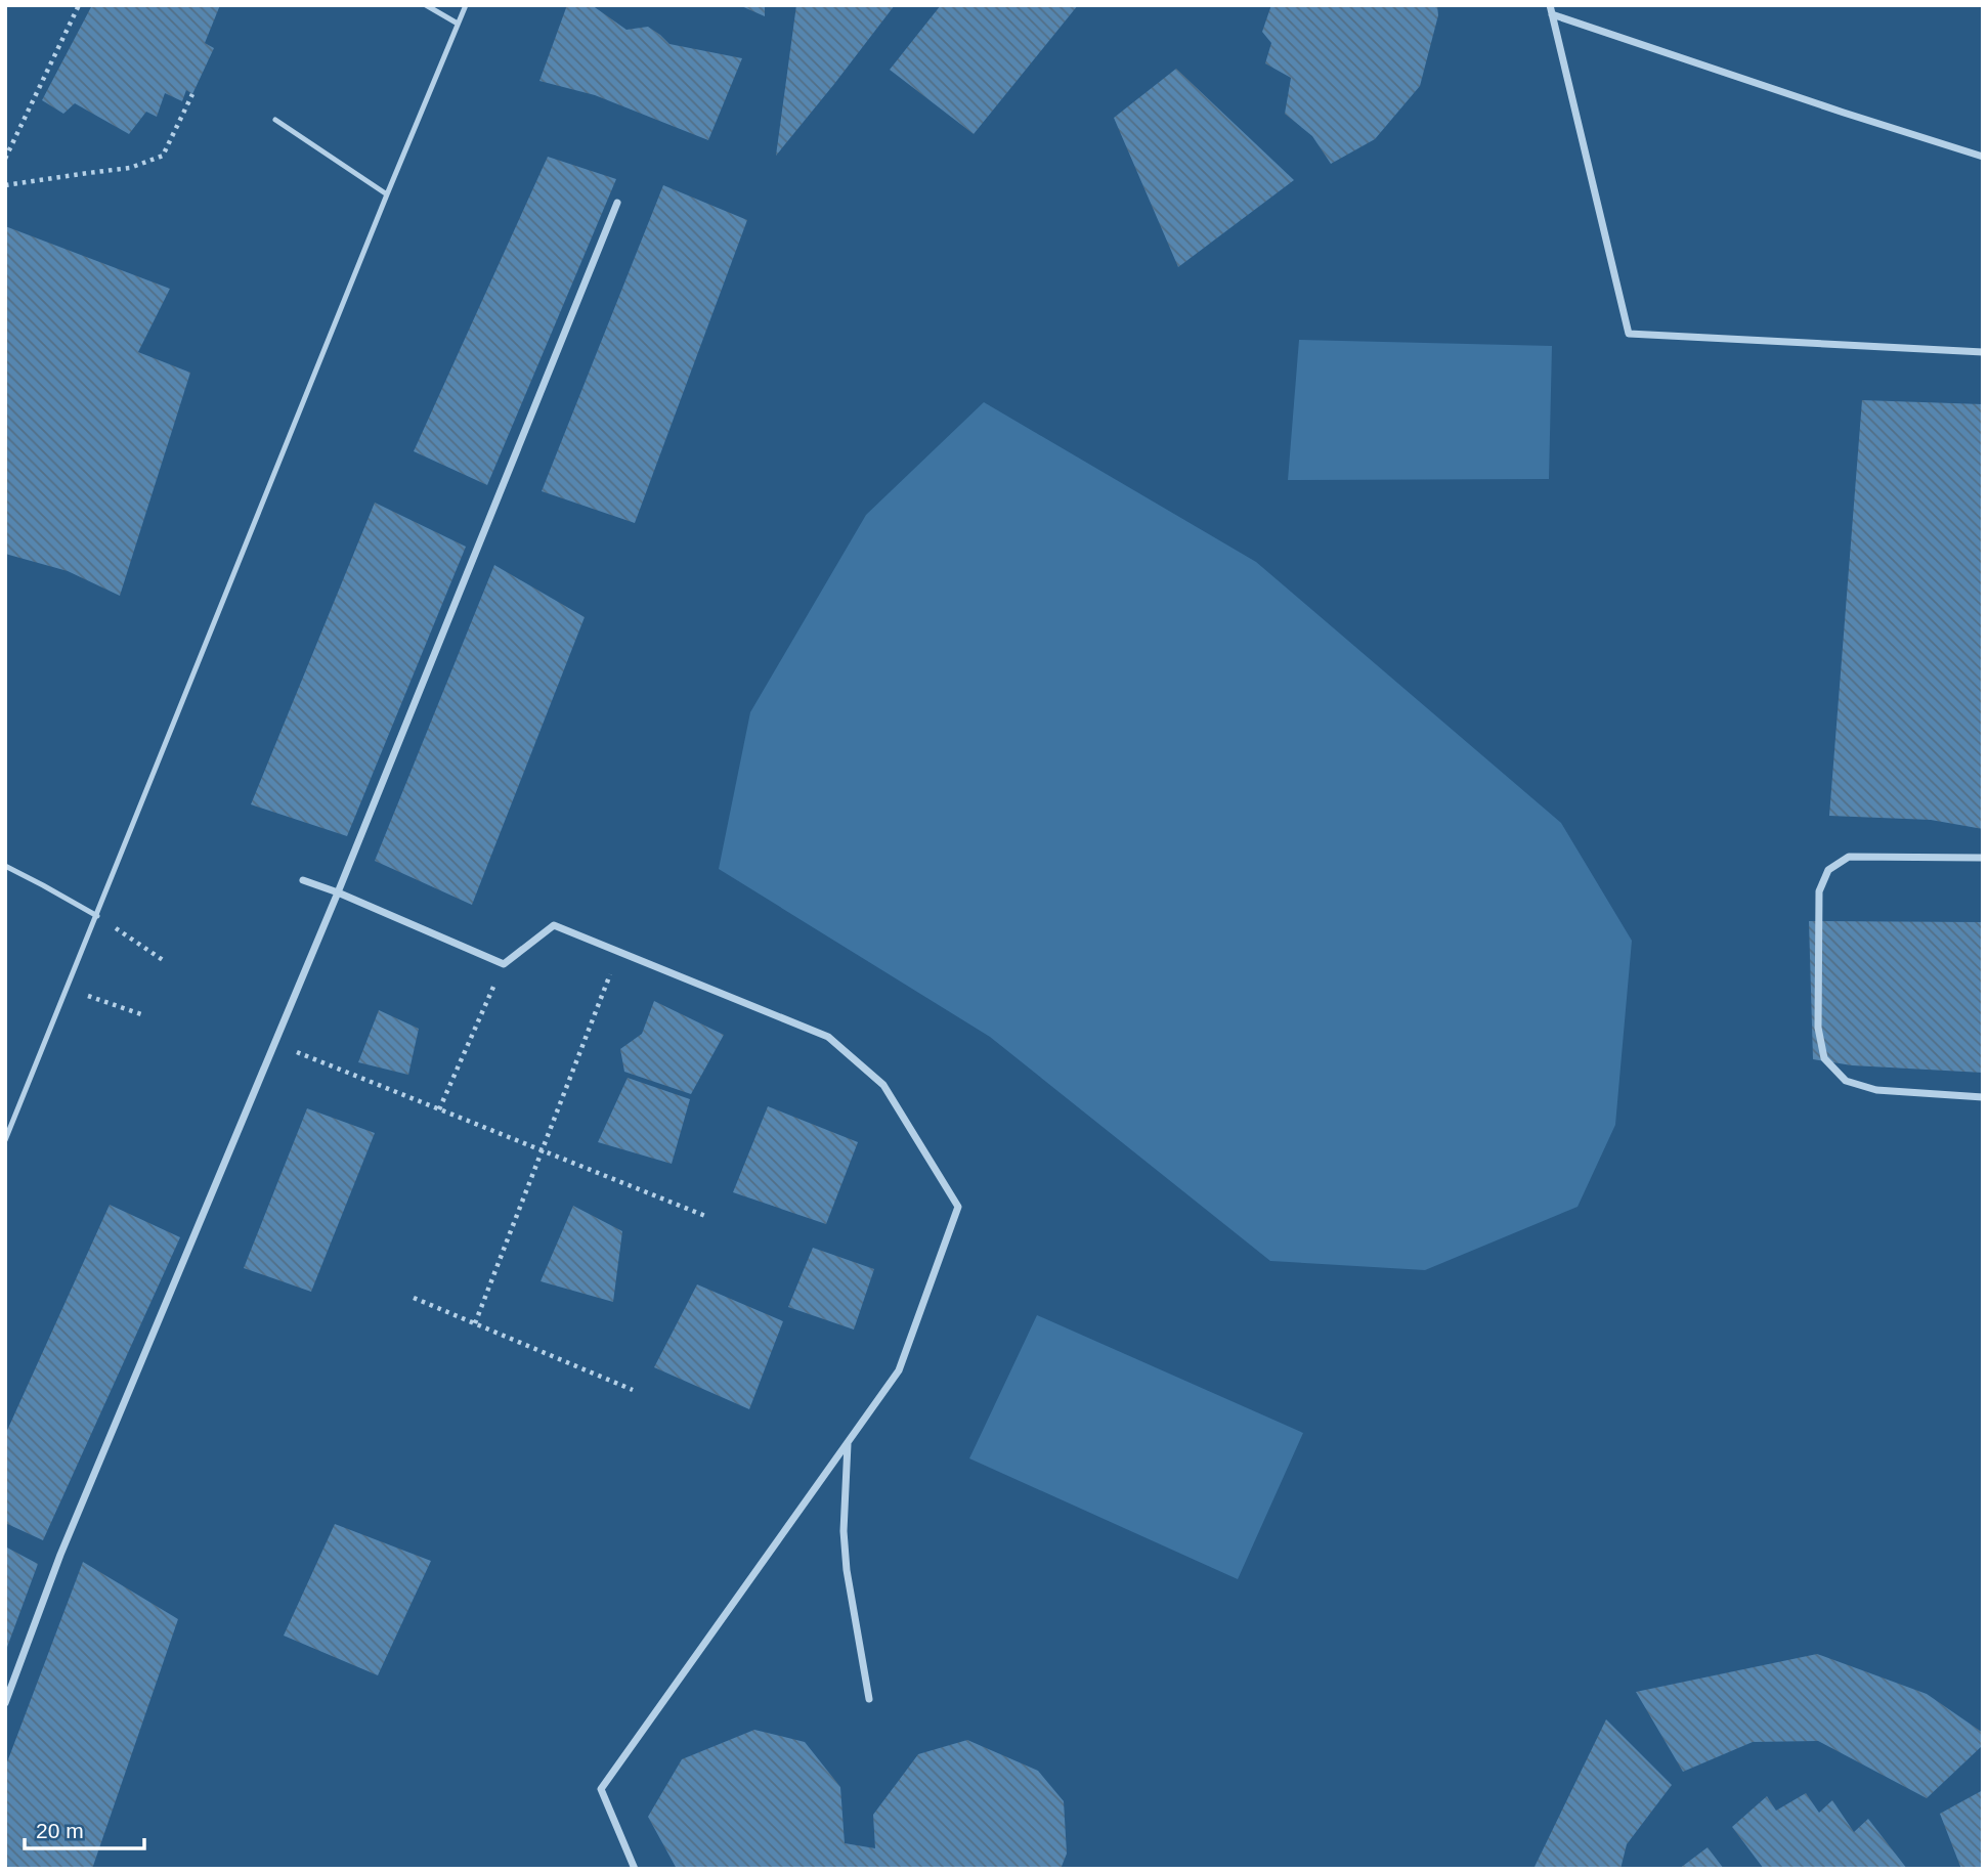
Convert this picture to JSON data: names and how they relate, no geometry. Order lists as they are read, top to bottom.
{
  "scale_bar": "20 m"
}
